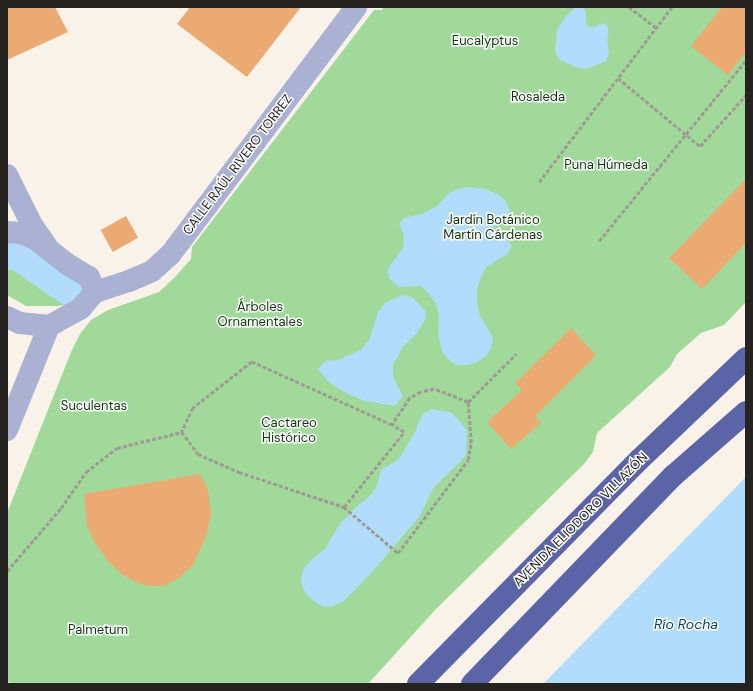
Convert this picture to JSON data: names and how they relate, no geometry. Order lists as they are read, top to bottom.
{
  "streets": {
    "highway": ["AVENIDA ELIODORO VILLAZÓN"],
    "street": ["CALLE RAÚL RIVERO TORREZ"]
  },
  "water": ["Río Rocha"],
  "parks": [
    "Eucalyptus",
    "Rosaleda",
    "Puna Húmeda",
    "Jardín Botánico Martín Cárdenas",
    "Árboles Ornamentales",
    "Suculentas",
    "Cactareo Histórico",
    "Palmetum"
  ]
}
